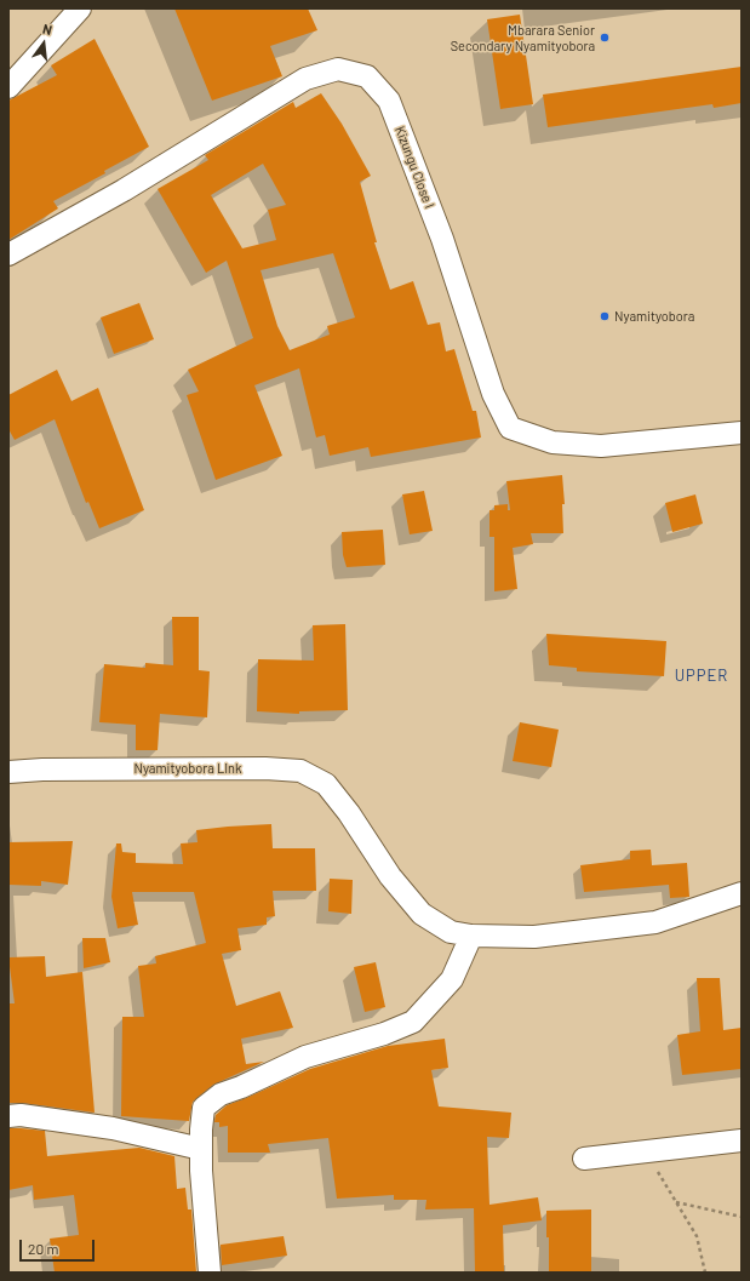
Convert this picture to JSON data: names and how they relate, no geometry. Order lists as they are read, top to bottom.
{
  "streets": {
    "street": ["Kizungu Close I", "Nyamityobora LInk"]
  },
  "districts": ["UPPER"],
  "places": ["Mbarara Senior Secondary Nyamityobora", "Nyamityobora"],
  "scale_bar": "20 m",
  "north": "top"
}
